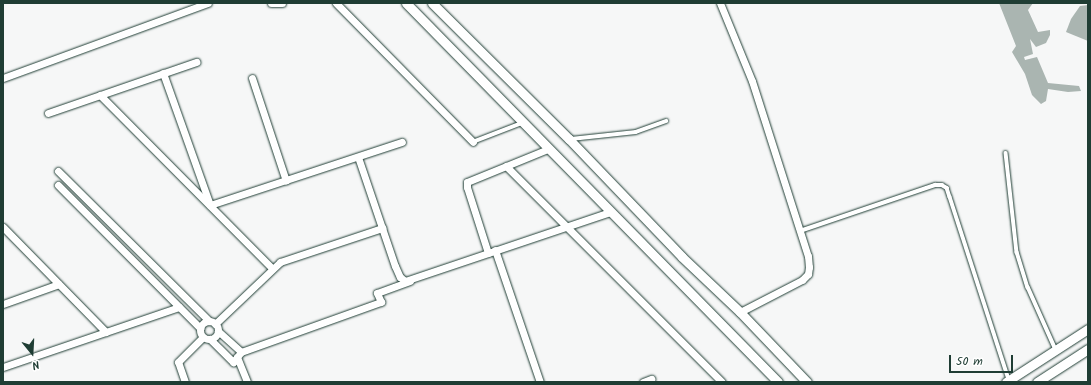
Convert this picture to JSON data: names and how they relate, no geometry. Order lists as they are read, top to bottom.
{
  "scale_bar": "50 m",
  "north": "bottom"
}
